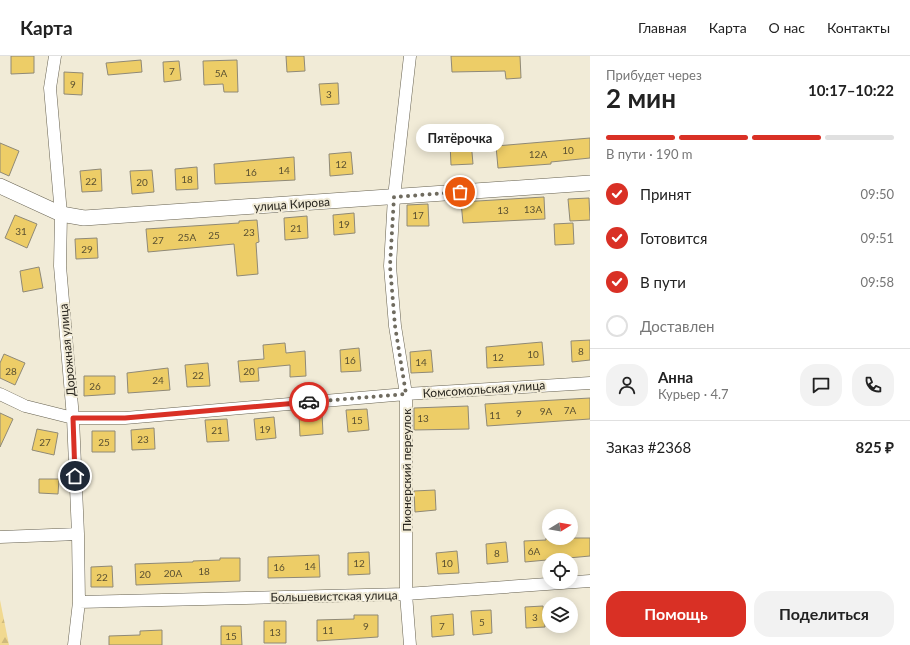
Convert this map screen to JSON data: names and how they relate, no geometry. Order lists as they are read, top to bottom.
{
  "streets": {
    "street": [
      "улица Кирова",
      "Дорожная улица",
      "Комсомольская улица",
      "Пионерский переулок",
      "Большевистская улица"
    ]
  },
  "crossings": [
    ["улица Кирова", "Дорожная улица"],
    ["улица Кирова", "Пионерский переулок"],
    ["Дорожная улица", "Комсомольская улица"],
    ["Дорожная улица", "Большевистская улица"],
    ["Комсомольская улица", "Пионерский переулок"],
    ["Пионерский переулок", "Большевистская улица"]
  ],
  "places": ["Пятёрочка"],
  "house_numbers": [
    "7",
    "5А",
    "9",
    "3",
    "10",
    "12А",
    "12",
    "14",
    "16",
    "18",
    "22",
    "20",
    "13А",
    "13",
    "17",
    "19",
    "21",
    "31",
    "23",
    "25",
    "25А",
    "27",
    "29",
    "8",
    "10",
    "12",
    "16",
    "14",
    "28",
    "20",
    "22",
    "24",
    "26",
    "7А",
    "9А",
    "9",
    "11",
    "13",
    "15",
    "19",
    "21",
    "23",
    "27",
    "25",
    "6А",
    "8",
    "12",
    "10",
    "14",
    "16",
    "18",
    "20А",
    "20",
    "22",
    "3",
    "5",
    "9",
    "7",
    "11",
    "13",
    "15"
  ],
  "north": "right",
  "page": {
    "header": "Карта",
    "nav": [
      "Главная",
      "Карта",
      "О нас",
      "Контакты"
    ],
    "heading": ["2 мин", "Прибудет через", "10:17–10:22"],
    "panel": [
      "Анна",
      "Курьер · 4.7",
      "Заказ #2368",
      "825 ₽"
    ],
    "bubble": "Пятёрочка",
    "bar": "В пути · 190 m",
    "list": [
      ["Принят", "09:50"],
      ["Готовится", "09:51"],
      ["В пути", "09:58"],
      "Доставлен"
    ],
    "buttons": ["Помощь", "Поделиться"]
  }
}
